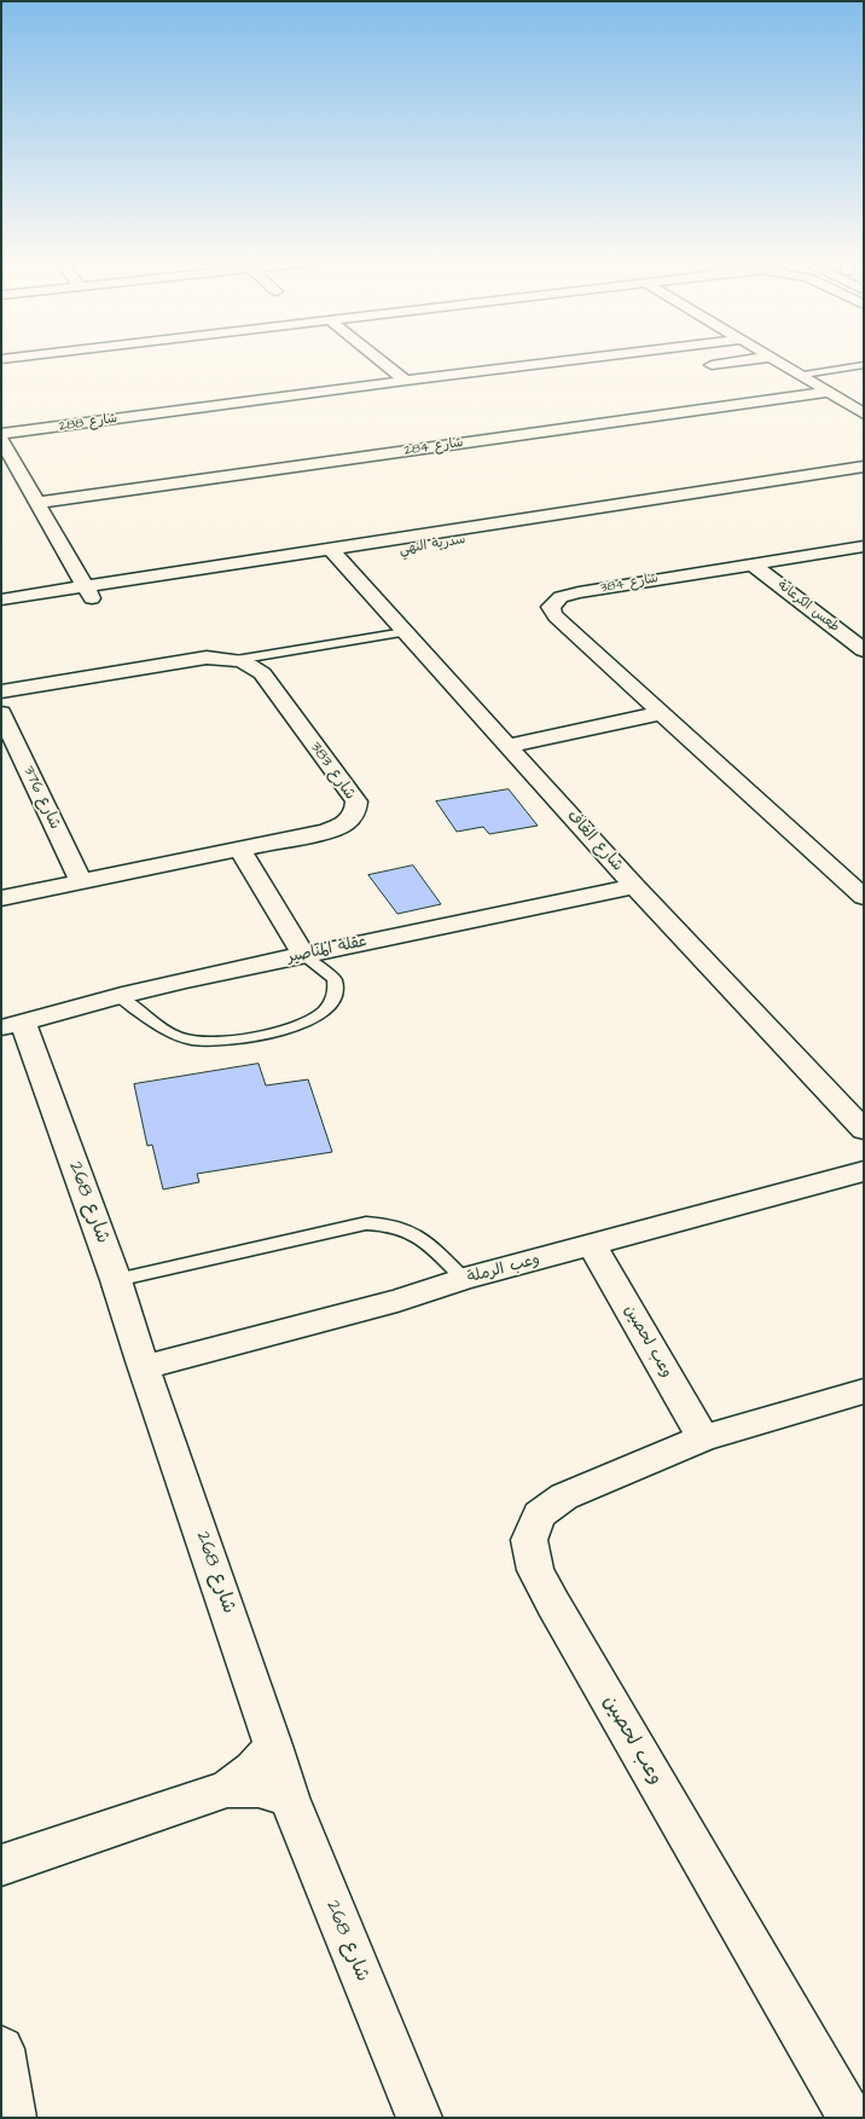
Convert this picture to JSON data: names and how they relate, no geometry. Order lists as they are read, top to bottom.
{
  "streets": {
    "street": [
      "شارع 288",
      "شارع 284",
      "سدرية النهي",
      "شارع 384",
      "طعس الكرعانة",
      "شارع 383",
      "شارع 376",
      "شارع الغاف",
      "عقلة المناصير",
      "شارع 268",
      "وعب الرملة",
      "وعب لحصين"
    ]
  },
  "crossings": [
    ["سدرية النهي", "شارع الغاف"],
    ["شارع 384", "طعس الكرعانة"],
    ["شارع 383", "شارع 376"],
    ["شارع الغاف", "عقلة المناصير"],
    ["عقلة المناصير", "شارع 268"],
    ["شارع 268", "وعب الرملة"],
    ["وعب الرملة", "وعب لحصين"]
  ]
}
